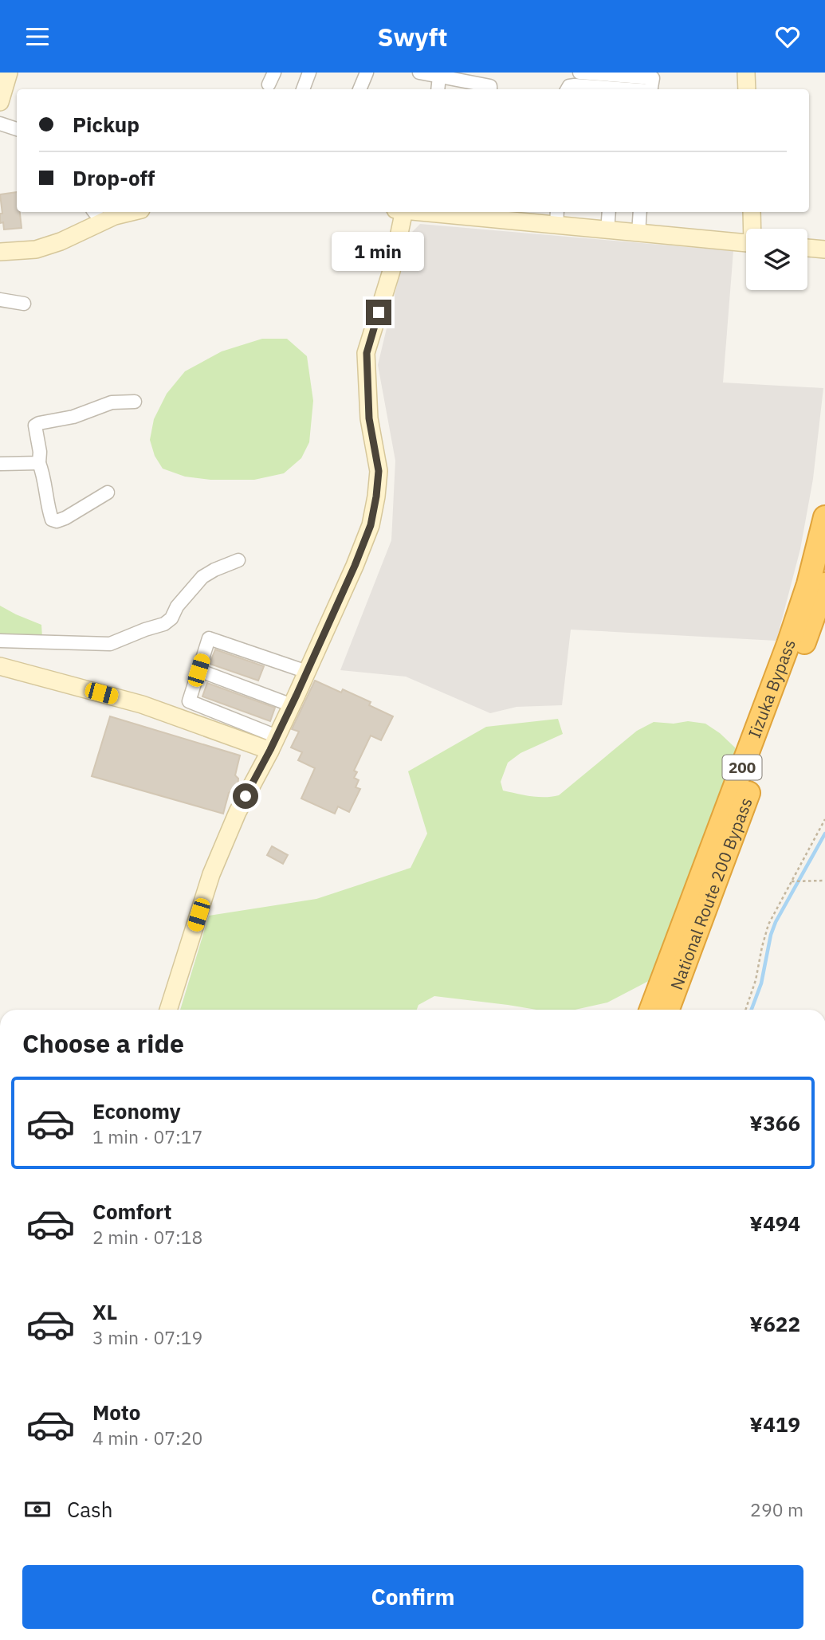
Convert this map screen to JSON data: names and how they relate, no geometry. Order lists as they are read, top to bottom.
{
  "streets": {
    "highway": ["Iizuka Bypass", "200", "National Route 200 Bypass"]
  },
  "page": {
    "header": "Swyft",
    "banner": ["Pickup", "Drop-off"],
    "bubble": "1 min",
    "heading": "Choose a ride",
    "list": [
      {
        "name": "Economy",
        "note": "1 min · 07:17",
        "value": "¥366"
      },
      {
        "name": "Comfort",
        "note": "2 min · 07:18",
        "value": "¥494"
      },
      {
        "name": "XL",
        "note": "3 min · 07:19",
        "value": "¥622"
      },
      {
        "name": "Moto",
        "note": "4 min · 07:20",
        "value": "¥419"
      }
    ],
    "pay": ["Cash", "290 m"],
    "buttons": "Confirm"
  }
}
